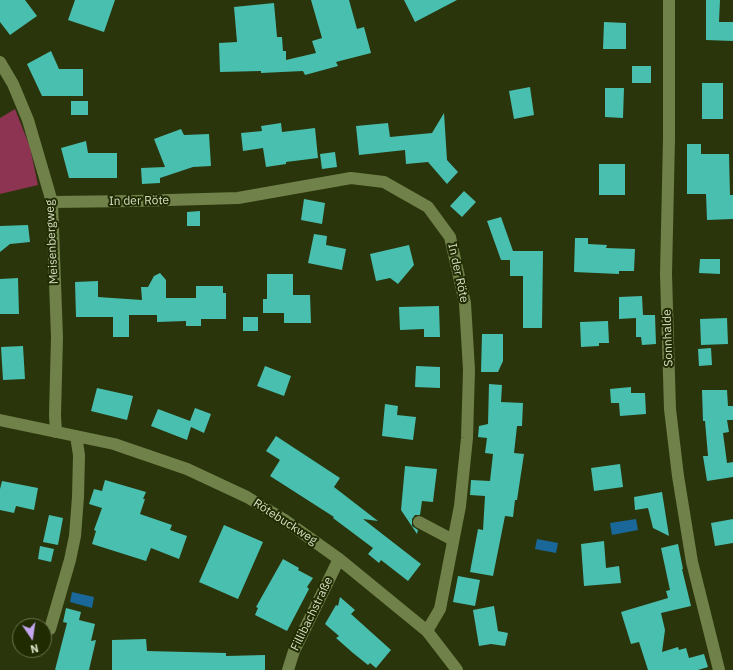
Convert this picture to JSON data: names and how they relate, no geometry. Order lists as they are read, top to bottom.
{
  "streets": {
    "street": [
      "In der Röte",
      "Meisenbergweg",
      "Sonnhalde",
      "Rötebuckweg",
      "Fillibachstraße"
    ]
  },
  "crossings": [
    ["In der Röte", "Meisenbergweg"],
    ["In der Röte", "Rötebuckweg"],
    ["Meisenbergweg", "Rötebuckweg"],
    ["Rötebuckweg", "Fillibachstraße"]
  ],
  "north": "bottom"
}
